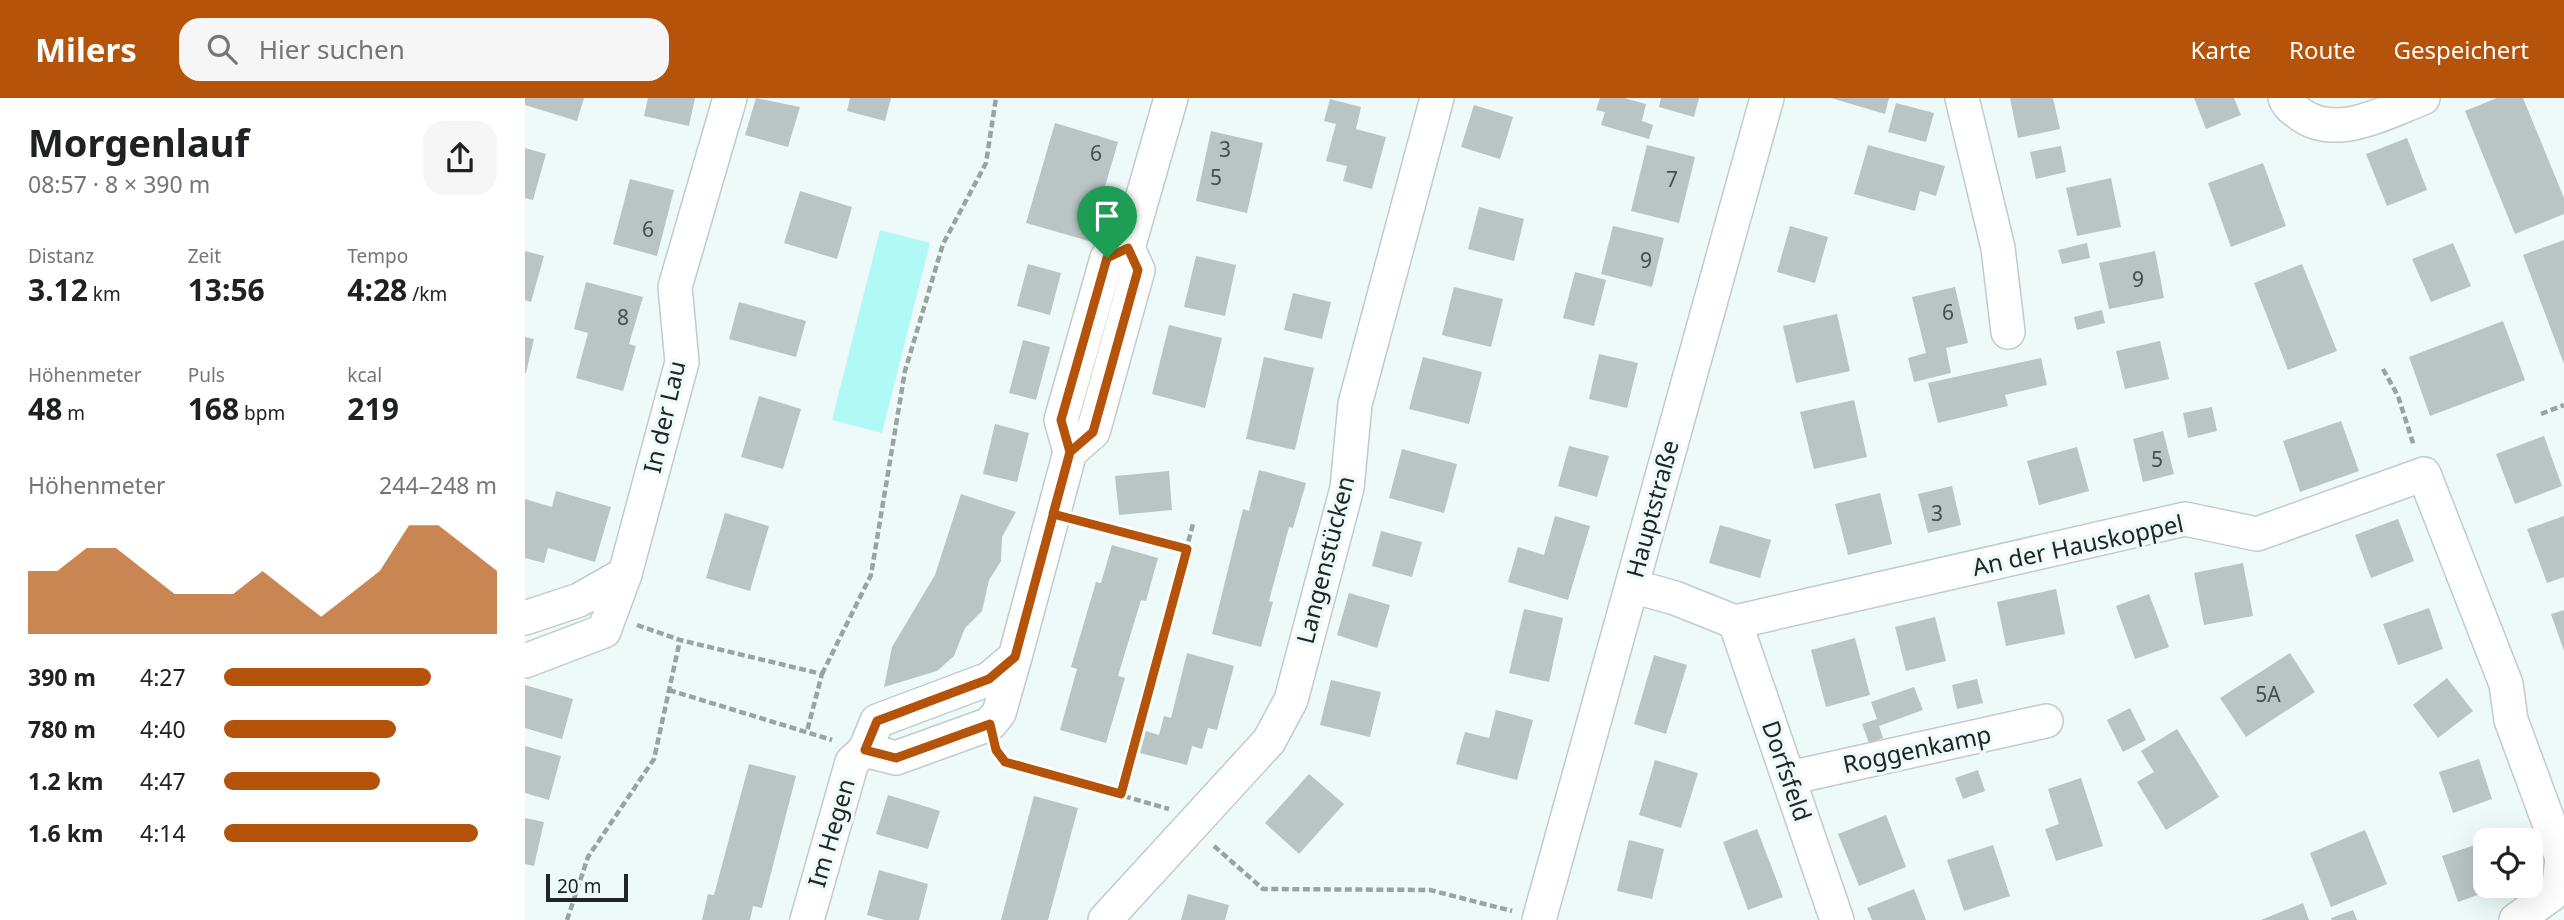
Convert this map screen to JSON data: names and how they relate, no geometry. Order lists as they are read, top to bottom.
{
  "streets": {
    "street": [
      "In der Lau",
      "Hauptstraße",
      "An der Hauskoppel",
      "Langenstücken",
      "Roggenkamp",
      "Dorfsfeld",
      "Im Hegen"
    ]
  },
  "crossings": [
    ["An der Hauskoppel", "Dorfsfeld"],
    ["Roggenkamp", "Dorfsfeld"]
  ],
  "house_numbers": [
    "3",
    "6",
    "5",
    "7",
    "6",
    "9",
    "9",
    "6",
    "8",
    "5",
    "3",
    "5A"
  ],
  "scale_bar": "20 m",
  "page": {
    "header": "Milers",
    "search": "Hier suchen",
    "nav": ["Karte", "Route", "Gespeichert"],
    "heading": ["Morgenlauf", "08:57 · 8 × 390 m"],
    "stats": [
      ["Distanz", "3.12 km"],
      ["Zeit", "13:56"],
      ["Tempo", "4:28 /km"],
      ["Höhenmeter", "48 m"],
      ["Puls", "168 bpm"],
      ["kcal", "219"]
    ],
    "chart": ["Höhenmeter", "244–248 m"],
    "list": [
      {
        "name": "390 m",
        "note": "4:27"
      },
      {
        "name": "780 m",
        "note": "4:40"
      },
      {
        "name": "1.2 km",
        "note": "4:47"
      },
      {
        "name": "1.6 km",
        "note": "4:14"
      }
    ],
    "scale": "20 m"
  }
}
